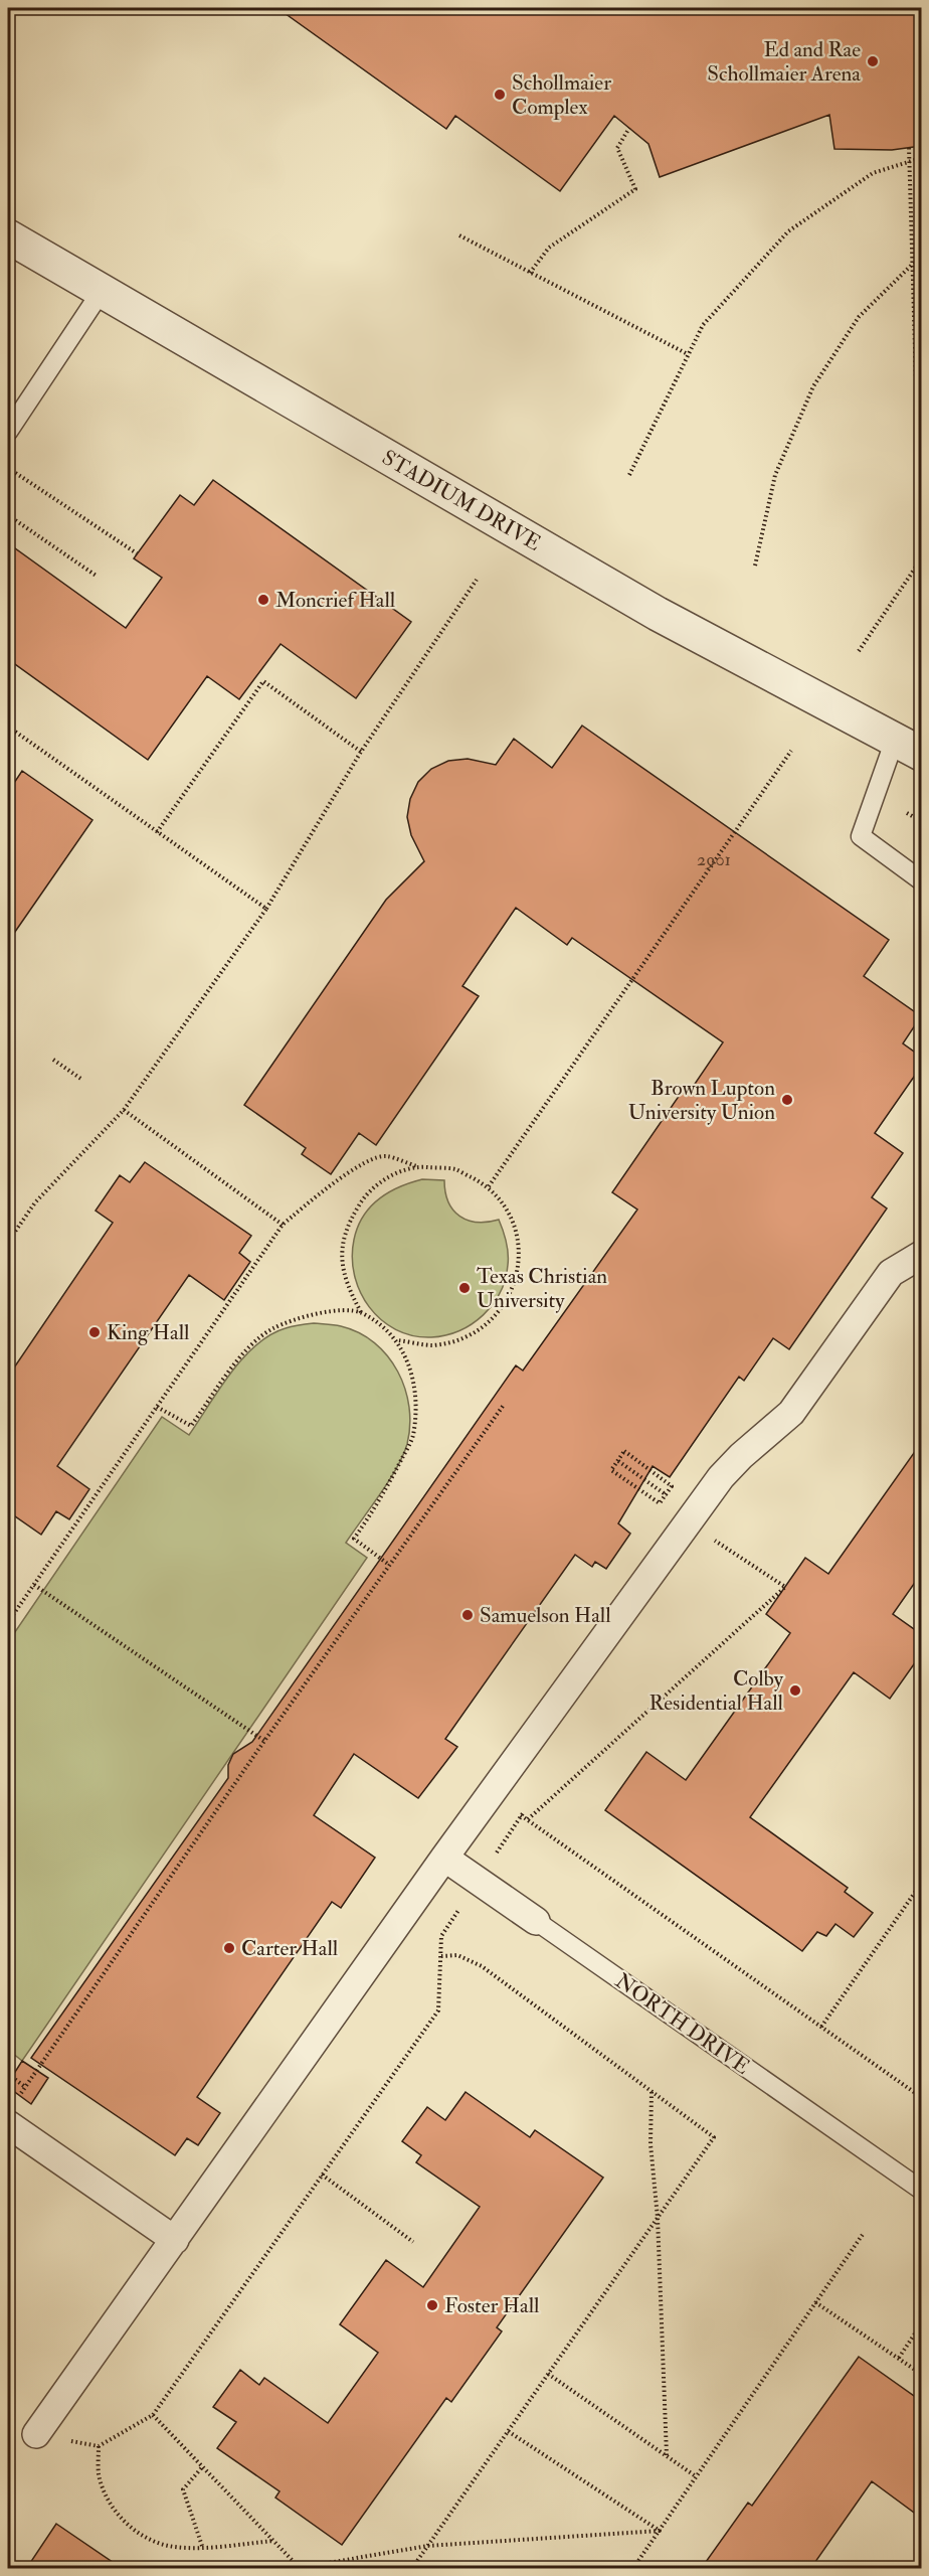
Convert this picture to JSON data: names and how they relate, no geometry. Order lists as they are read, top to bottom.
{
  "streets": {
    "street": ["STADIUM DRIVE", "NORTH DRIVE"]
  },
  "places": [
    "Ed and Rae Schollmaier Arena",
    "Schollmaier Complex",
    "Moncrief Hall",
    "Brown Lupton University Union",
    "Texas Christian University",
    "King Hall",
    "Samuelson Hall",
    "Colby Residential Hall",
    "Carter Hall",
    "Foster Hall"
  ],
  "house_numbers": ["2901"]
}
